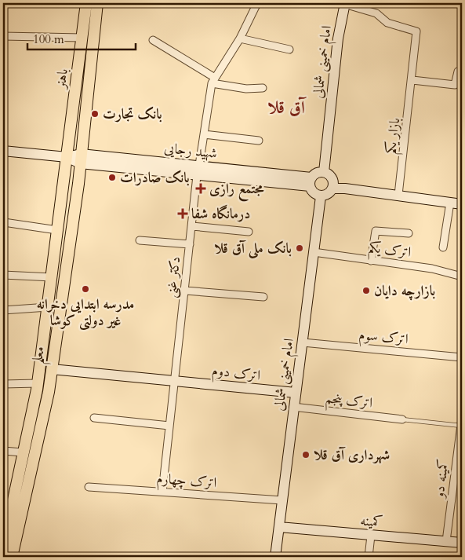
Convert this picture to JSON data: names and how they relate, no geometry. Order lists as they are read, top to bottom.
{
  "streets": {
    "main road": [
      "امام خمینی شمالی",
      "باهنر",
      "شهید رجایی",
      "معلم",
      "اترک دوم",
      "کمینه"
    ],
    "street": [
      "بازار یکم",
      "اترک یکم",
      "دکتر غنی",
      "اترک سوم",
      "اترک پنجم",
      "کمینه دو",
      "اترک چهارم"
    ]
  },
  "crossings": [
    ["امام خمینی شمالی", "بازار یکم"],
    ["امام خمینی شمالی", "شهید رجایی"],
    ["امام خمینی شمالی", "اترک یکم"],
    ["امام خمینی شمالی", "اترک سوم"],
    ["امام خمینی شمالی", "اترک دوم"],
    ["امام خمینی شمالی", "اترک پنجم"],
    ["امام خمینی شمالی", "اترک چهارم"],
    ["امام خمینی شمالی", "کمینه"],
    ["باهنر", "شهید رجایی"],
    ["باهنر", "معلم"],
    ["شهید رجایی", "دکتر غنی"],
    ["شهید رجایی", "معلم"],
    ["دکتر غنی", "اترک دوم"],
    ["دکتر غنی", "اترک چهارم"],
    ["معلم", "اترک دوم"],
    ["کمینه دو", "کمینه"]
  ],
  "districts": ["آق قلا"],
  "places": {
    "other": [
      "بانک تجارت",
      "بانک صادرات",
      "بانک ملی آق قلا",
      "مدرسه ابتدایی دخرانه غیر دولتی کوشا",
      "بازارچه دایان",
      "شهرداری آق قلا"
    ],
    "health": ["مجتمع رازی", "درمانگاه شفا"]
  },
  "scale_bar": "100 m"
}
